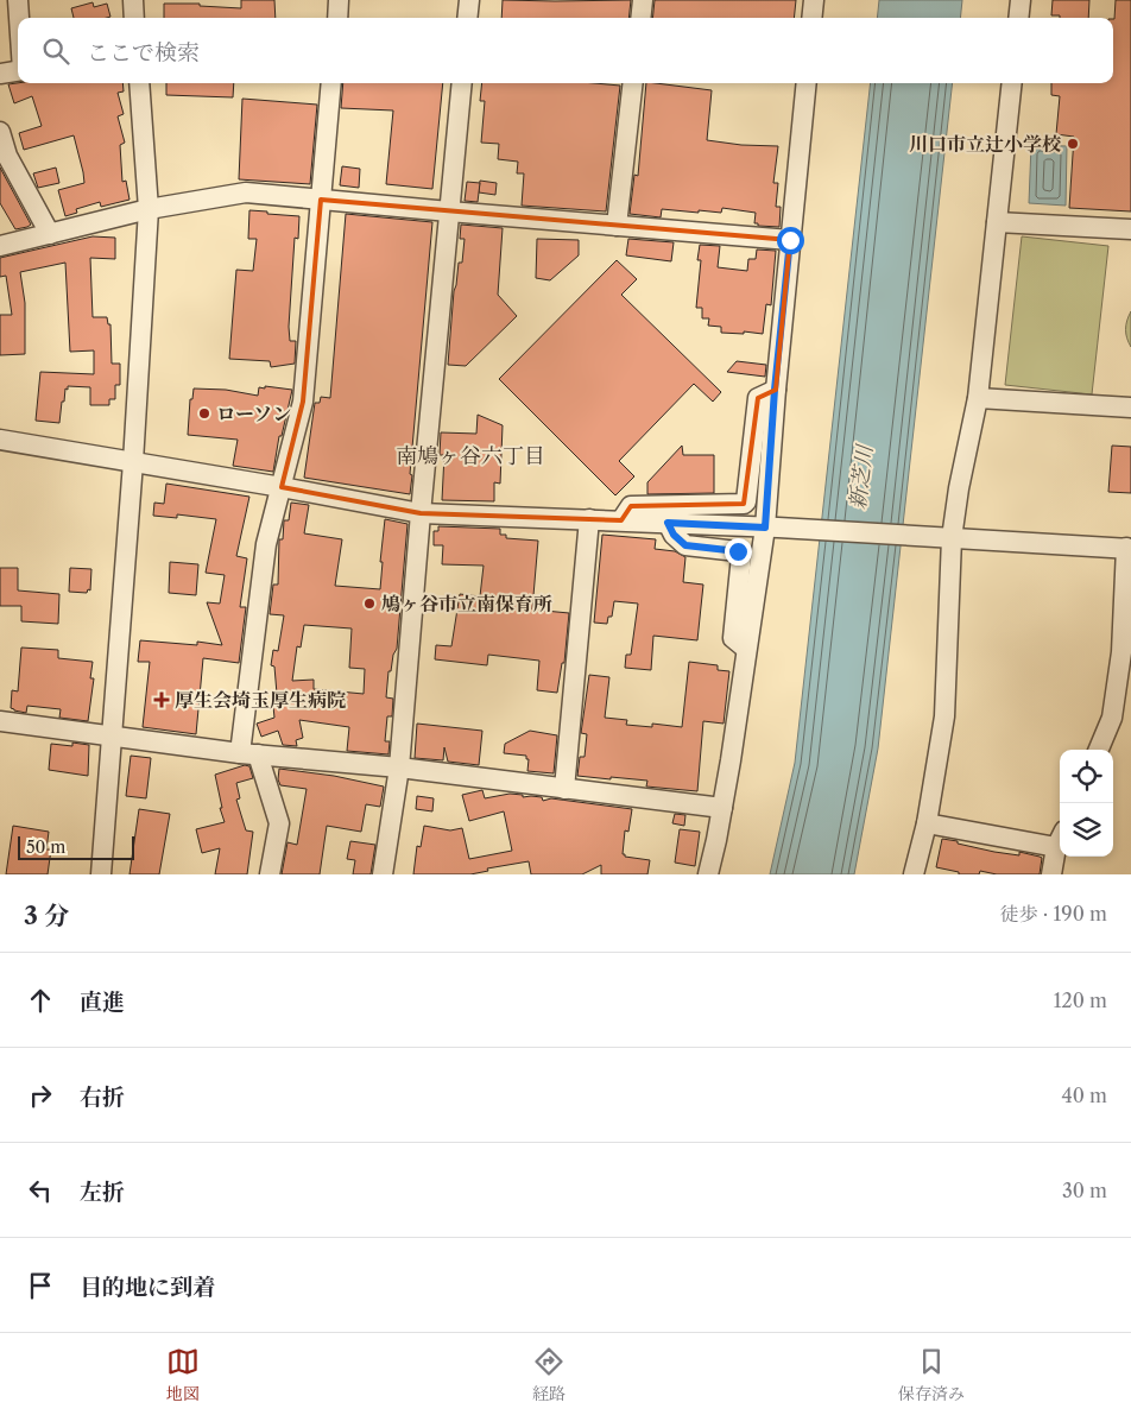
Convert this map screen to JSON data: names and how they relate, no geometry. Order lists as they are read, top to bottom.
{
  "districts": ["南鳩ヶ谷六丁目"],
  "water": ["新芝川"],
  "places": {
    "other": ["川口市立辻小学校", "ローソン", "鳩ヶ谷市立南保育所"],
    "health": ["厚生会埼玉厚生病院"]
  },
  "scale_bar": "50 m",
  "page": {
    "search": "ここで検索",
    "scale": "50 m",
    "heading": ["3 分", "徒歩 · 190 m"],
    "list": [
      ["直進", "120 m"],
      ["右折", "40 m"],
      ["左折", "30 m"],
      "目的地に到着"
    ],
    "nav": ["地図", "経路", "保存済み"]
  }
}
